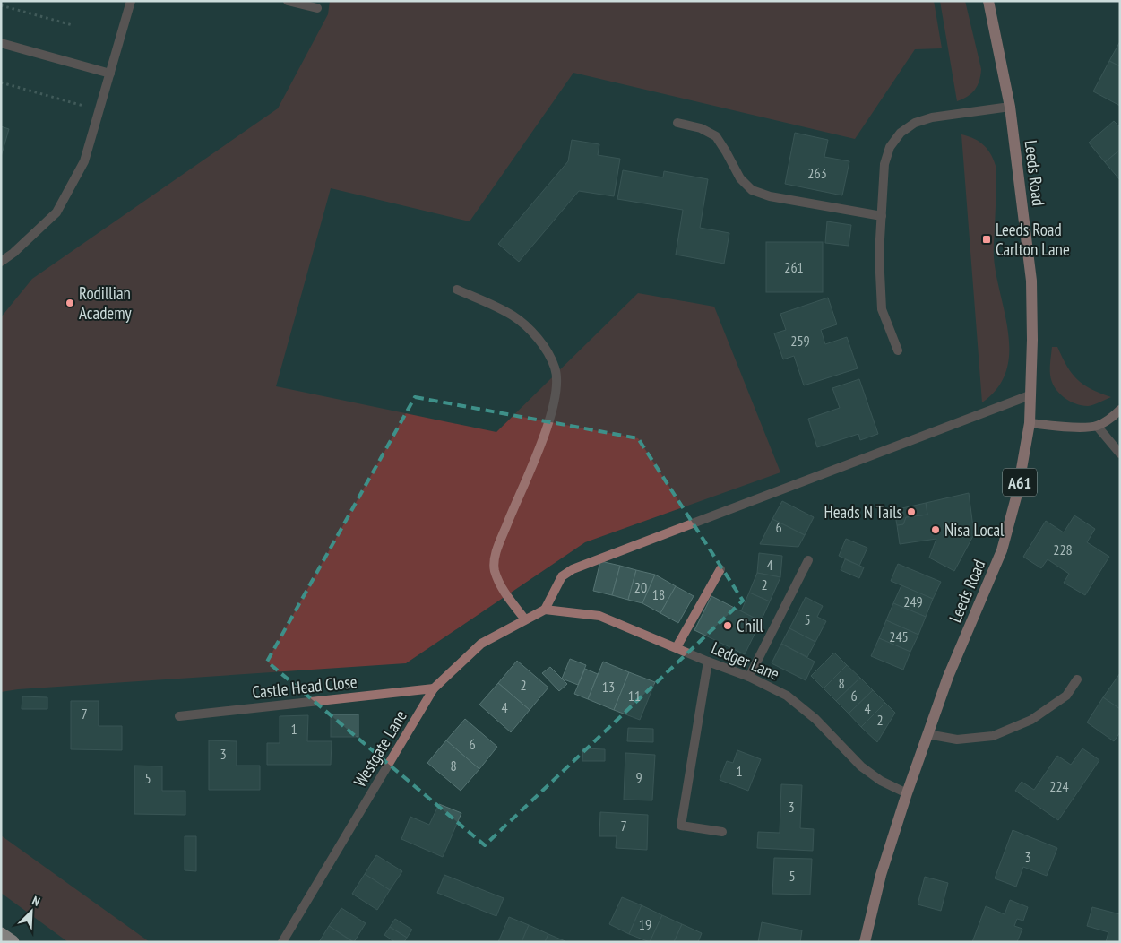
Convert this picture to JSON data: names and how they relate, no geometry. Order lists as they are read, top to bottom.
{
  "streets": {
    "main road": ["Leeds Road", "A61"],
    "street": ["Ledger Lane", "Castle Head Close", "Westgate Lane"]
  },
  "crossings": [
    ["Leeds Road", "Ledger Lane"],
    ["Ledger Lane", "Westgate Lane"],
    ["Castle Head Close", "Westgate Lane"]
  ],
  "places": {
    "transit": ["Leeds Road Carlton Lane"],
    "other": [
      "Rodillian Academy",
      "Heads N Tails",
      "Nisa Local",
      "Chill"
    ]
  },
  "house_numbers": [
    "263",
    "261",
    "259",
    "6",
    "228",
    "4",
    "2",
    "20",
    "18",
    "249",
    "5",
    "245",
    "8",
    "2",
    "13",
    "11",
    "6",
    "4",
    "4",
    "7",
    "2",
    "1",
    "6",
    "3",
    "8",
    "1",
    "9",
    "5",
    "224",
    "3",
    "7",
    "3",
    "5",
    "19"
  ],
  "north": "top right"
}
